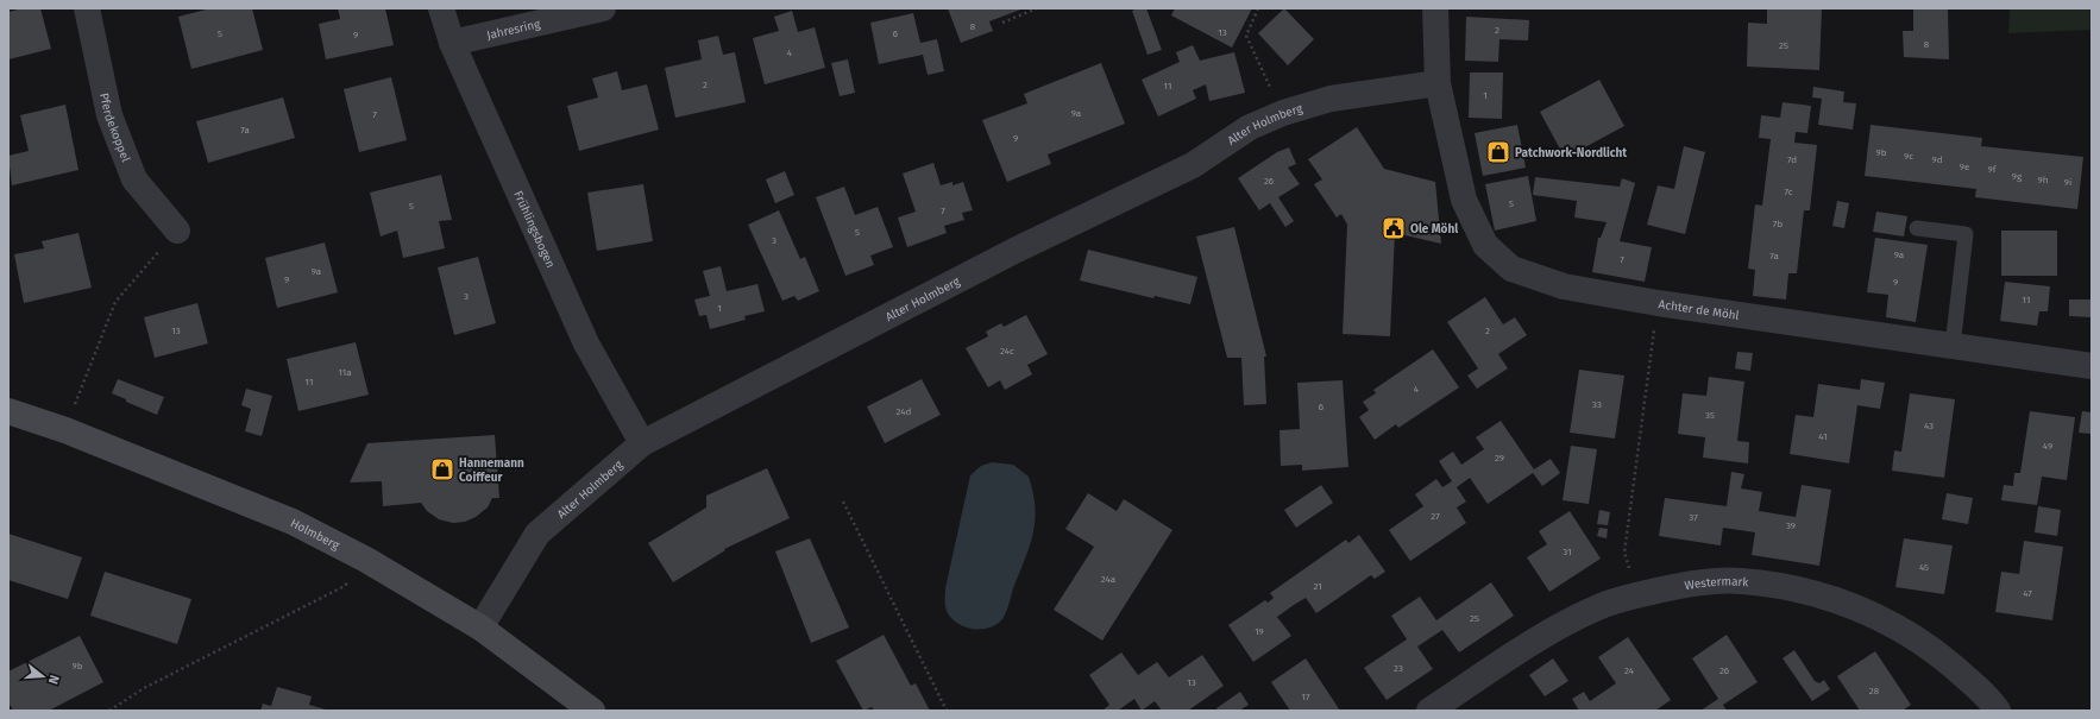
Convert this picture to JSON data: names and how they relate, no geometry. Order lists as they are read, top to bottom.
{
  "streets": {
    "street": [
      "Jahresring",
      "Alter Holmberg",
      "Pferdekoppel",
      "Frühlingsbogen",
      "Achter de Möhl",
      "Holmberg",
      "Westermark"
    ]
  },
  "crossings": [
    ["Jahresring", "Frühlingsbogen"],
    ["Alter Holmberg", "Frühlingsbogen"],
    ["Alter Holmberg", "Achter de Möhl"],
    ["Alter Holmberg", "Holmberg"]
  ],
  "places": {
    "shop": ["Patchwork-Nordlicht", "Hannemann Coiffeur"],
    "public building": ["Ole Möhl"]
  },
  "house_numbers": [
    "8",
    "2",
    "13",
    "5",
    "6",
    "9",
    "8",
    "25",
    "4",
    "2",
    "11",
    "1",
    "9a",
    "7",
    "7a",
    "9",
    "9b",
    "9c",
    "7d",
    "9d",
    "9e",
    "9f",
    "9g",
    "9h",
    "26",
    "9i",
    "7c",
    "5",
    "5",
    "7",
    "7b",
    "5",
    "3",
    "9a",
    "7a",
    "7",
    "9a",
    "9",
    "9",
    "3",
    "11",
    "1",
    "13",
    "2",
    "24c",
    "11a",
    "11",
    "4",
    "33",
    "6",
    "24d",
    "35",
    "43",
    "41",
    "49",
    "29",
    "27",
    "37",
    "39",
    "31",
    "45",
    "24a",
    "21",
    "47",
    "25",
    "19",
    "9b",
    "23",
    "24",
    "26",
    "13",
    "28",
    "17"
  ],
  "north": "right"
}
